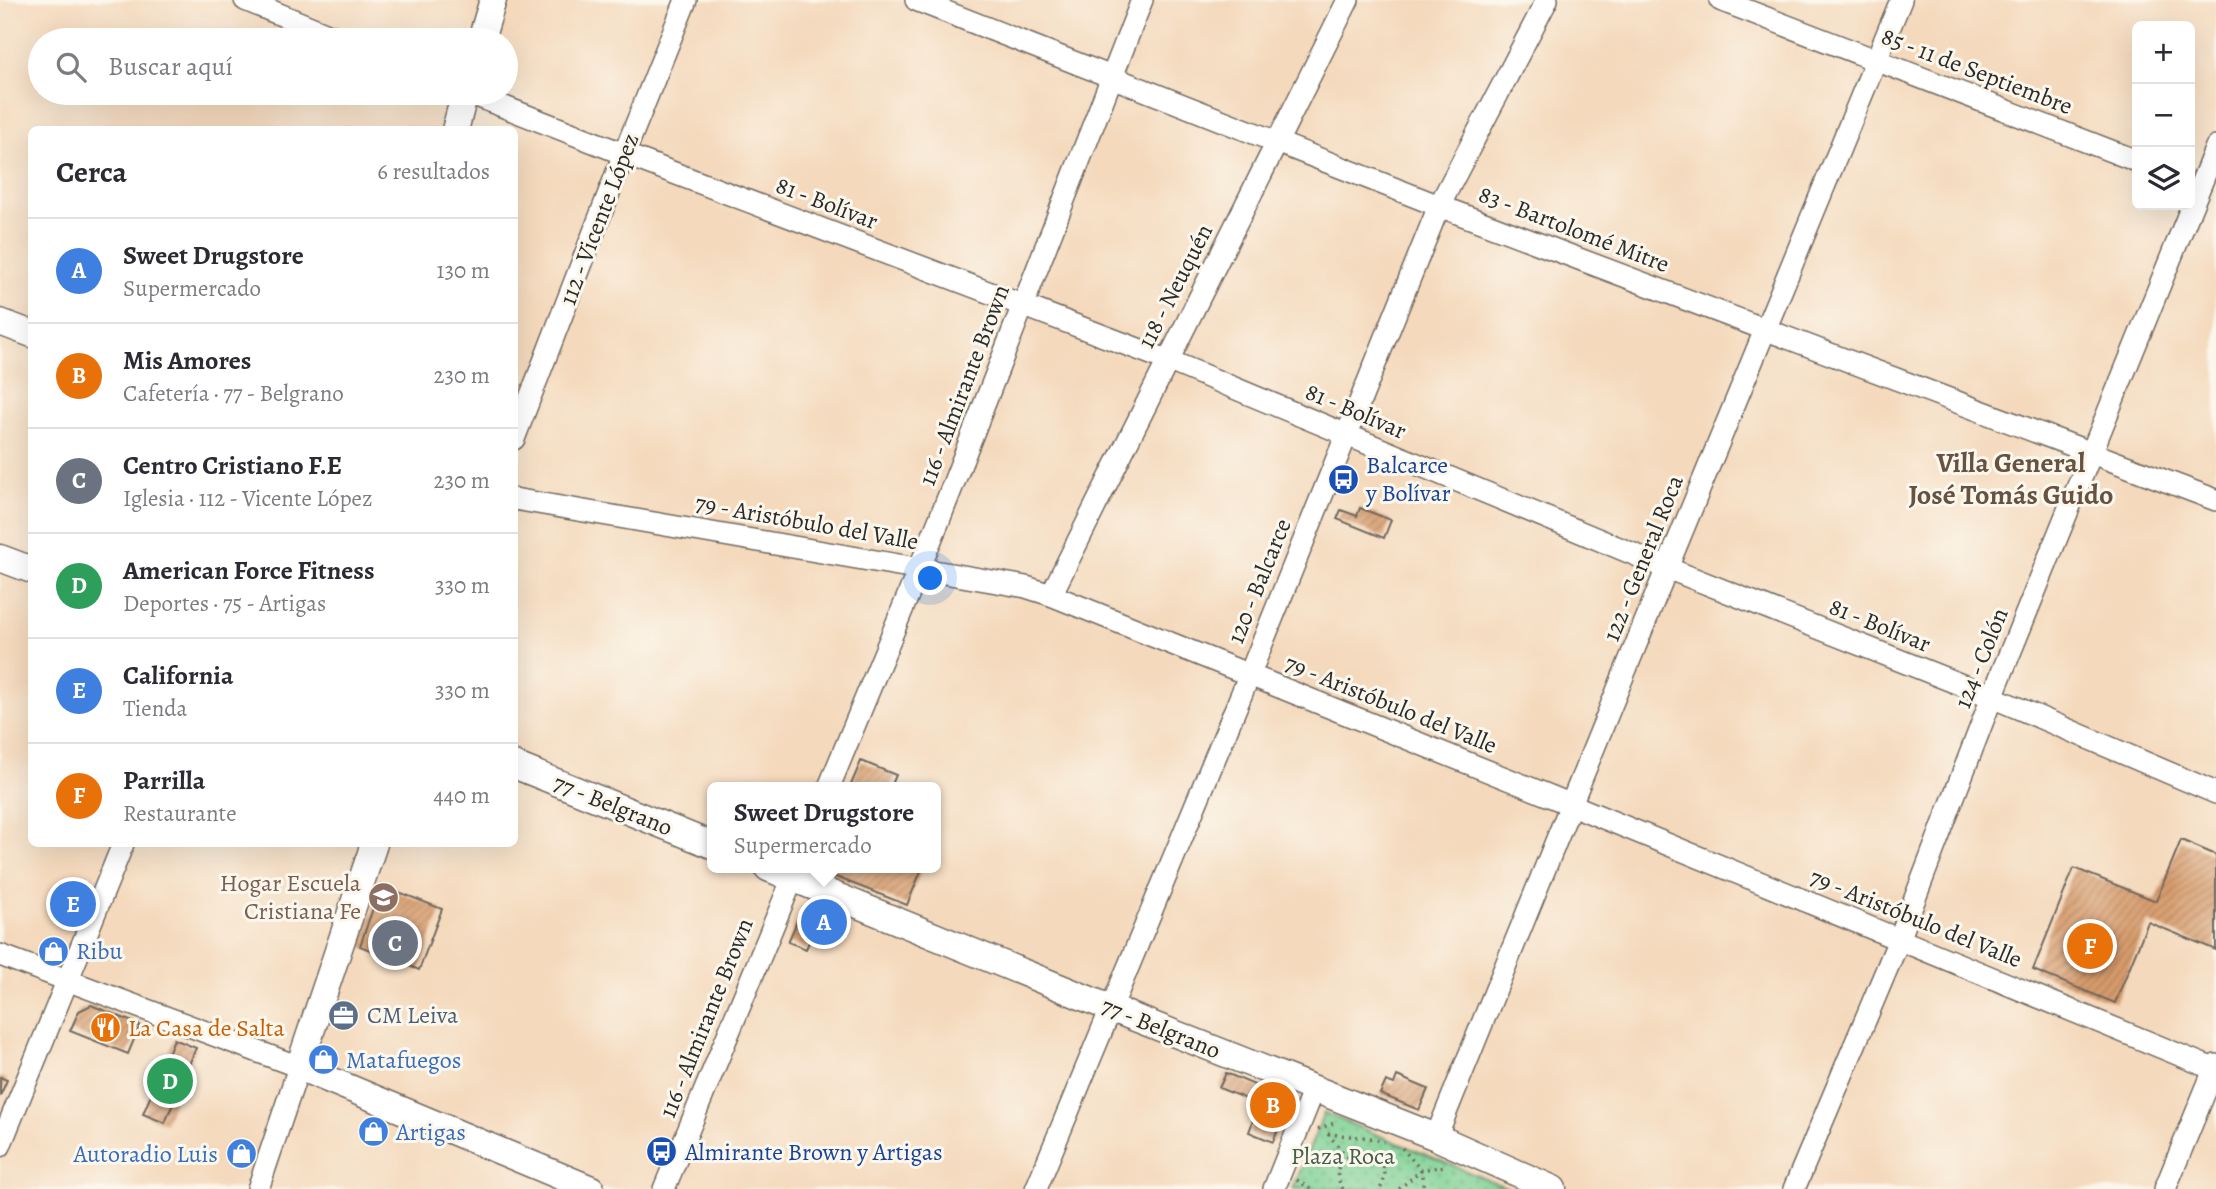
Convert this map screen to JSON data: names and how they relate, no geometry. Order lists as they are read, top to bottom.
{
  "streets": {
    "street": [
      "85 - 11 de Septiembre",
      "81 - Bolívar",
      "112 - Vicente López",
      "83 - Bartolomé Mitre",
      "118 - Neuquén",
      "116 - Almirante Brown",
      "79 - Aristóbulo del Valle",
      "122 - General Roca",
      "120 - Balcarce",
      "124 - Colón",
      "77 - Belgrano"
    ]
  },
  "crossings": [
    ["85 - 11 de Septiembre", "122 - General Roca"],
    ["81 - Bolívar", "112 - Vicente López"],
    ["81 - Bolívar", "118 - Neuquén"],
    ["81 - Bolívar", "116 - Almirante Brown"],
    ["81 - Bolívar", "122 - General Roca"],
    ["81 - Bolívar", "120 - Balcarce"],
    ["81 - Bolívar", "124 - Colón"],
    ["83 - Bartolomé Mitre", "118 - Neuquén"],
    ["83 - Bartolomé Mitre", "116 - Almirante Brown"],
    ["83 - Bartolomé Mitre", "122 - General Roca"],
    ["83 - Bartolomé Mitre", "120 - Balcarce"],
    ["83 - Bartolomé Mitre", "124 - Colón"],
    ["118 - Neuquén", "79 - Aristóbulo del Valle"],
    ["116 - Almirante Brown", "79 - Aristóbulo del Valle"],
    ["116 - Almirante Brown", "77 - Belgrano"],
    ["79 - Aristóbulo del Valle", "122 - General Roca"],
    ["79 - Aristóbulo del Valle", "120 - Balcarce"],
    ["79 - Aristóbulo del Valle", "124 - Colón"],
    ["122 - General Roca", "77 - Belgrano"],
    ["120 - Balcarce", "77 - Belgrano"]
  ],
  "districts": ["Villa General José Tomás Guido"],
  "parks": ["Plaza Roca"],
  "places": {
    "bus stop": ["Balcarce y Bolívar", "Almirante Brown y Artigas"],
    "school or university": ["Hogar Escuela Cristiana Fe"],
    "shop": [
      "Ribu",
      "Matafuegos",
      "Artigas",
      "Autoradio Luis"
    ],
    "office": ["CM Leiva"],
    "restaurant": ["La Casa de Salta"]
  },
  "page": {
    "map_buttons": ["+", "−"],
    "search": "Buscar aquí",
    "heading": ["Cerca", "6 resultados"],
    "list": [
      {
        "mark": "A",
        "name": "Sweet Drugstore",
        "note": "Supermercado",
        "value": "130 m"
      },
      {
        "mark": "B",
        "name": "Mis Amores",
        "note": "Cafetería · 77 - Belgrano",
        "value": "230 m"
      },
      {
        "mark": "C",
        "name": "Centro Cristiano F.E",
        "note": "Iglesia · 112 - Vicente López",
        "value": "230 m"
      },
      {
        "mark": "D",
        "name": "American Force Fitness",
        "note": "Deportes · 75 - Artigas",
        "value": "330 m"
      },
      {
        "mark": "E",
        "name": "California",
        "note": "Tienda",
        "value": "330 m"
      },
      {
        "mark": "F",
        "name": "Parrilla",
        "note": "Restaurante",
        "value": "440 m"
      }
    ],
    "popup": ["Sweet Drugstore", "Supermercado"],
    "pins": [
      "E",
      "A",
      "C",
      "F",
      "D",
      "B"
    ]
  }
}
